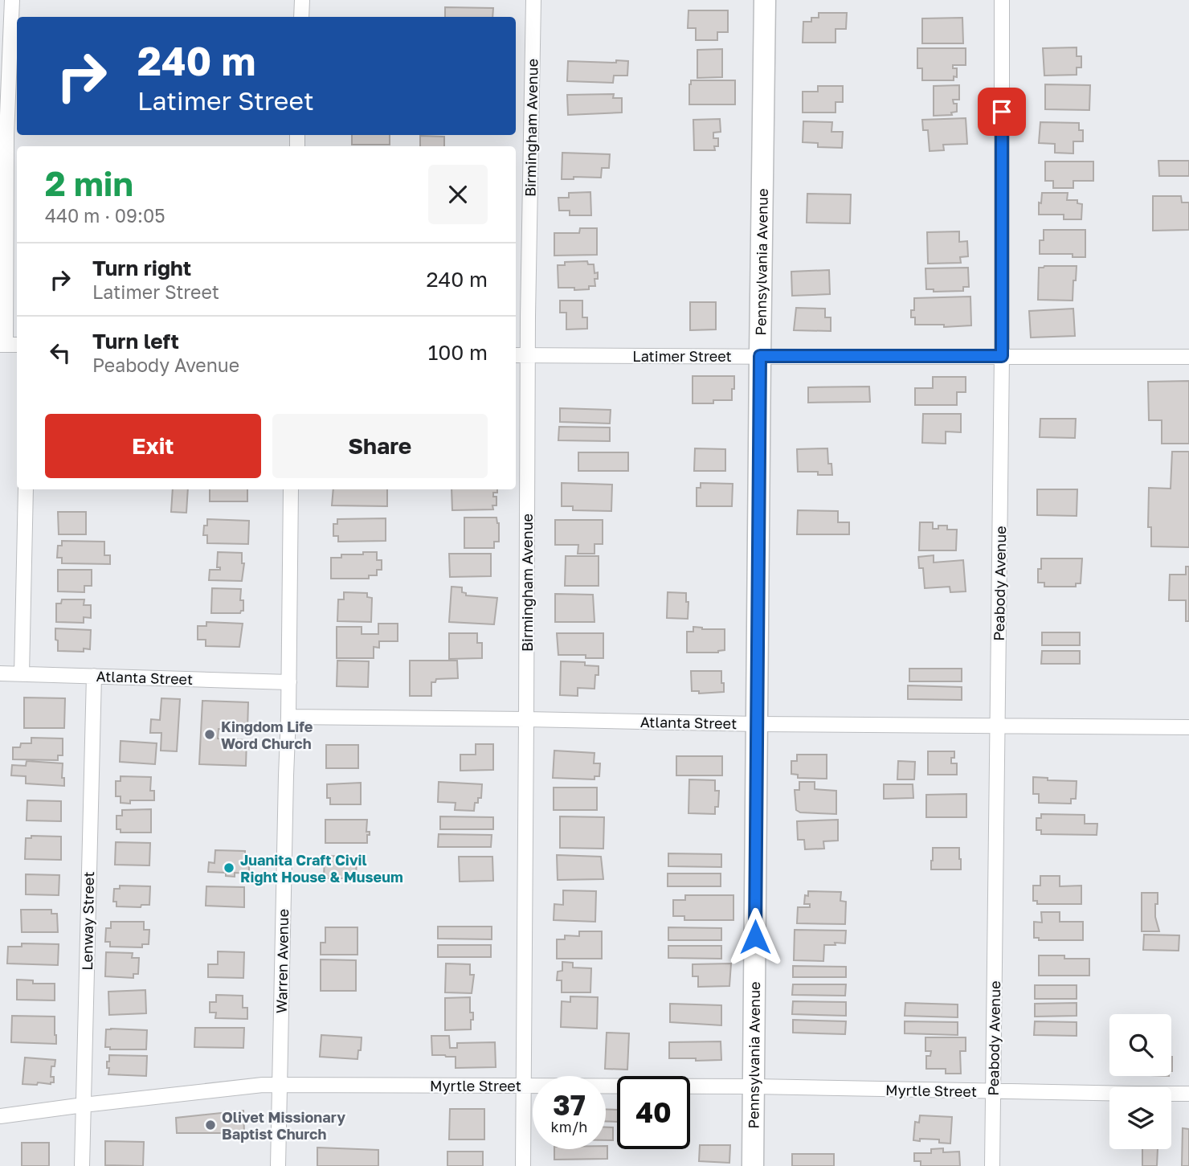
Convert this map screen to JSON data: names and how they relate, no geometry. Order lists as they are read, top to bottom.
{
  "streets": {
    "street": [
      "Birmingham Avenue",
      "Pennsylvania Avenue",
      "Latimer Street",
      "Peabody Avenue",
      "Atlanta Street",
      "Lenway Street",
      "Warren Avenue",
      "Myrtle Street"
    ]
  },
  "crossings": [
    ["Birmingham Avenue", "Latimer Street"],
    ["Birmingham Avenue", "Atlanta Street"],
    ["Birmingham Avenue", "Myrtle Street"],
    ["Pennsylvania Avenue", "Latimer Street"],
    ["Pennsylvania Avenue", "Atlanta Street"],
    ["Pennsylvania Avenue", "Myrtle Street"],
    ["Latimer Street", "Peabody Avenue"],
    ["Peabody Avenue", "Atlanta Street"],
    ["Peabody Avenue", "Myrtle Street"],
    ["Atlanta Street", "Lenway Street"],
    ["Atlanta Street", "Warren Avenue"],
    ["Lenway Street", "Myrtle Street"],
    ["Warren Avenue", "Myrtle Street"]
  ],
  "places": ["Kingdom Life Word Church", "Juanita Craft Civil Right House & Museum", "Olivet Missionary Baptist Church"],
  "page": {
    "turn": ["240 m", "Latimer Street"],
    "heading": ["2 min", "440 m · 09:05"],
    "list": [
      {
        "name": "Turn right",
        "note": "Latimer Street",
        "value": "240 m"
      },
      {
        "name": "Turn left",
        "note": "Peabody Avenue",
        "value": "100 m"
      }
    ],
    "buttons": ["Exit", "Share"],
    "speed": "37 km/h",
    "limit": "40"
  }
}
